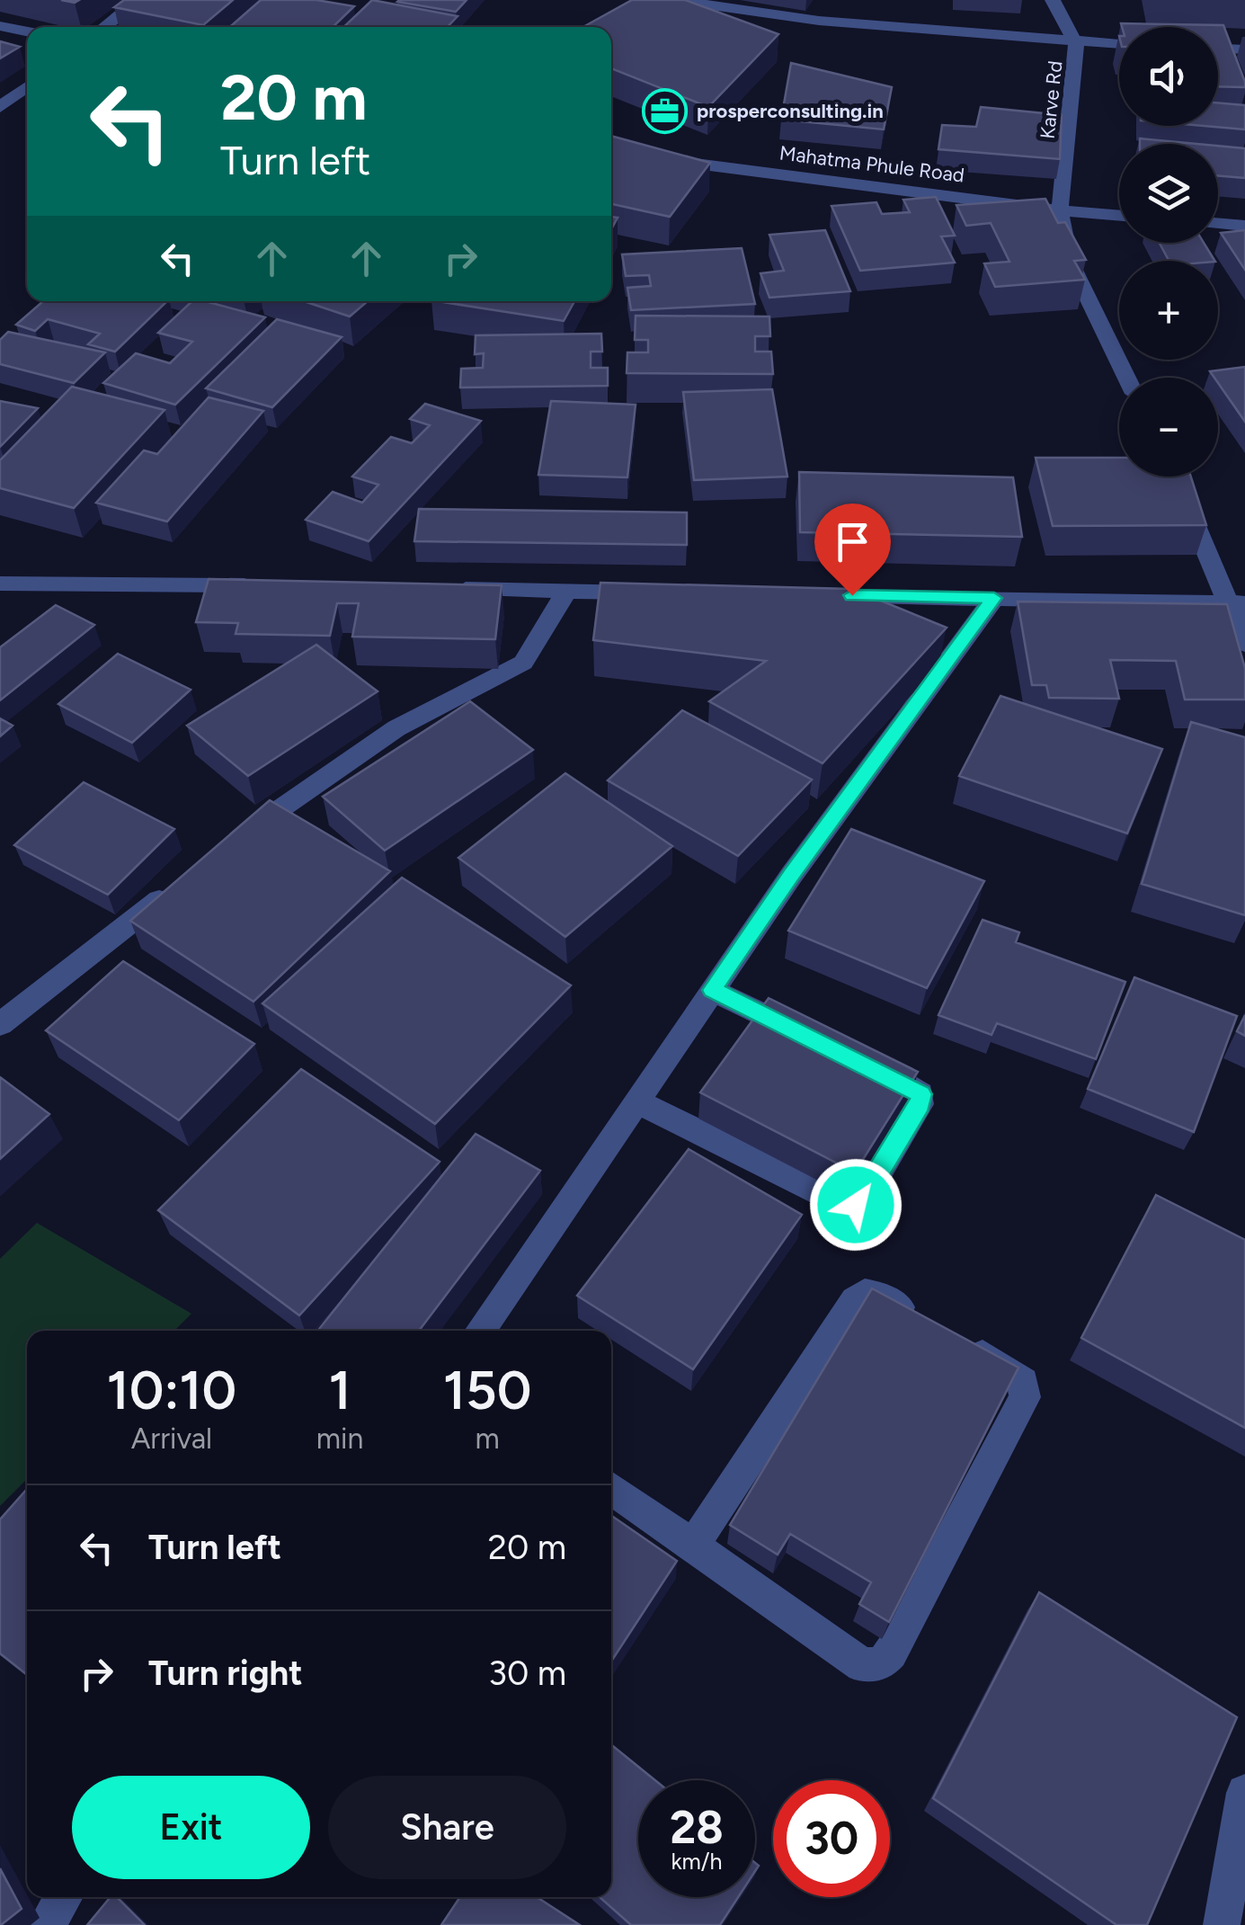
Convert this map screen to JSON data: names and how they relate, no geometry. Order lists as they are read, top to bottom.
{
  "streets": {
    "street": ["Karve Rd", "Mahatma Phule Road"]
  },
  "crossings": [
    ["Karve Rd", "Mahatma Phule Road"]
  ],
  "places": {
    "office": ["prosperconsulting.in"]
  },
  "page": {
    "map_buttons": ["+", "−"],
    "turn": ["20 m", "Turn left"],
    "eta": [
      "10:10",
      "Arrival",
      "1",
      "min",
      "150",
      "m"
    ],
    "list": [
      {
        "name": "Turn left",
        "value": "20 m"
      },
      {
        "name": "Turn right",
        "value": "30 m"
      }
    ],
    "buttons": ["Exit", "Share"],
    "speed": "28 km/h",
    "limit": "30"
  }
}
